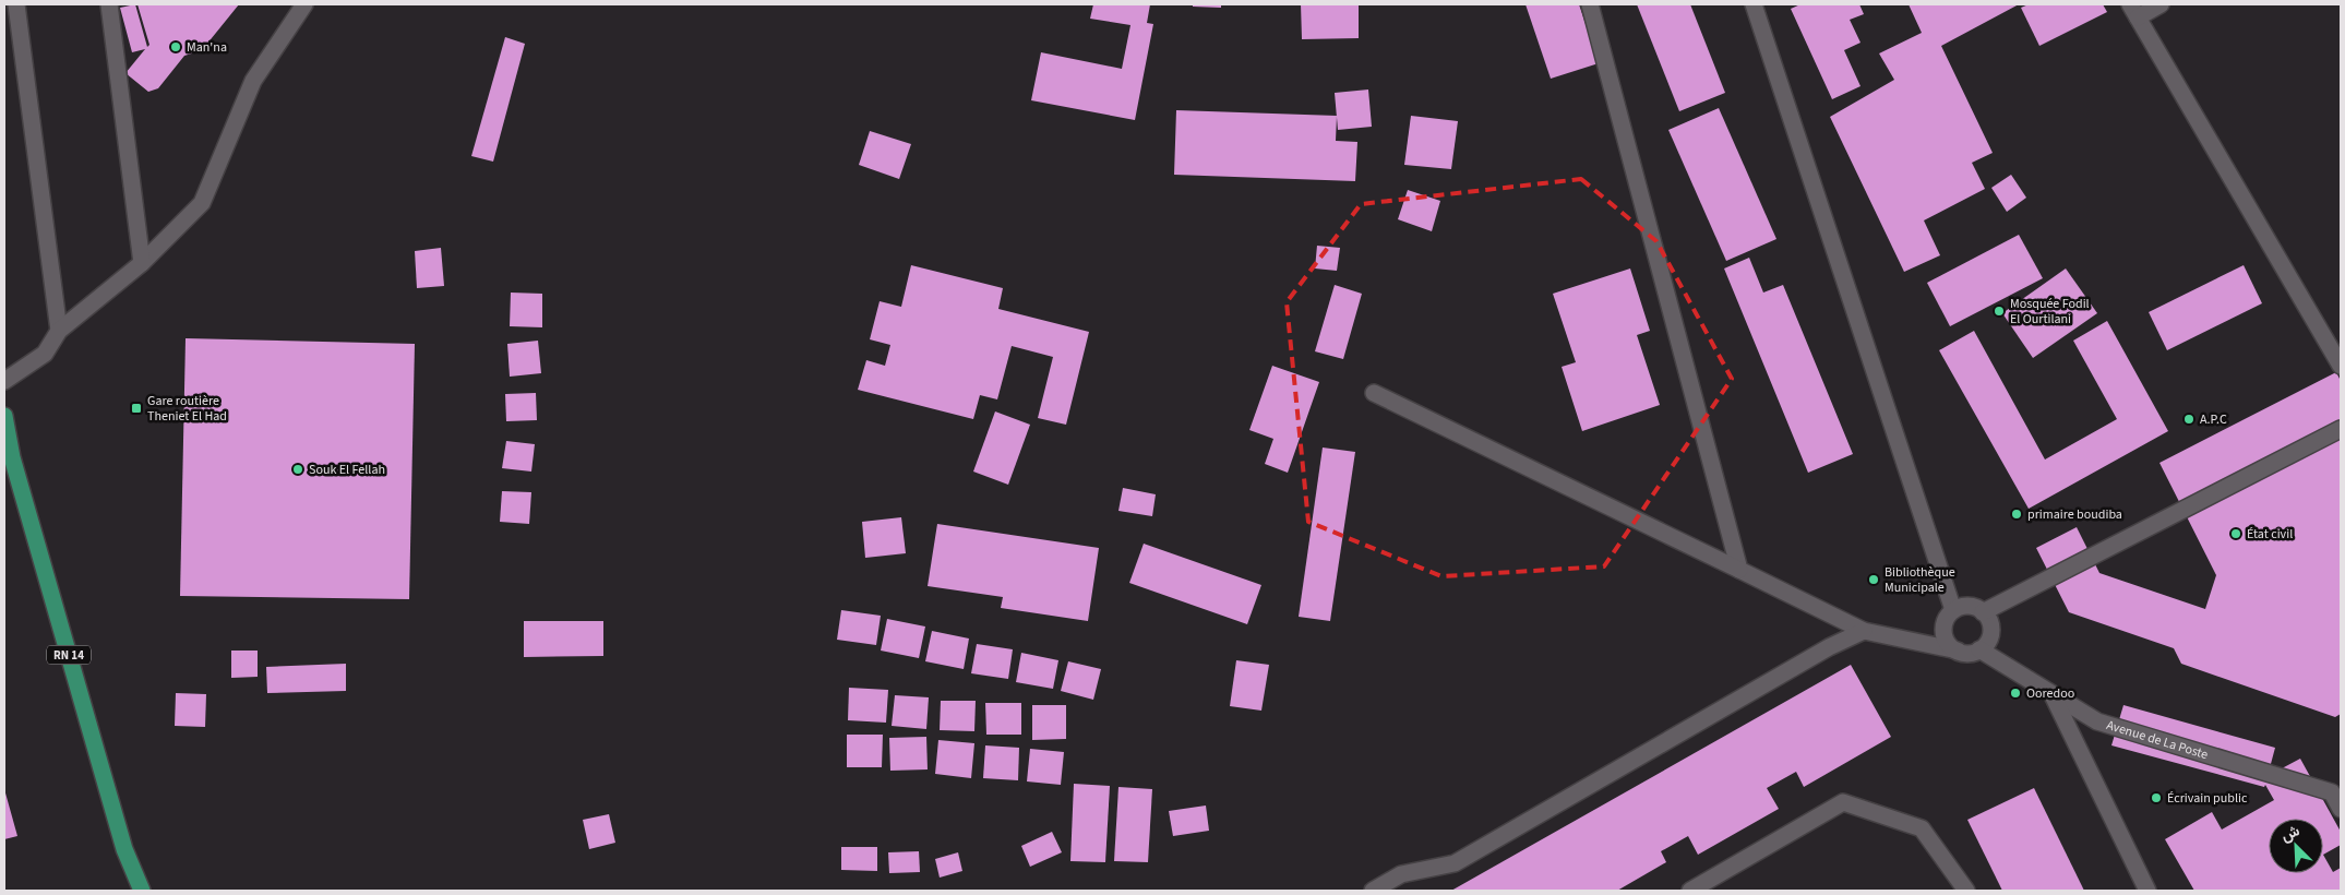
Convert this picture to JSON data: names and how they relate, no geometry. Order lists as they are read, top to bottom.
{
  "streets": {
    "main road": ["RN 14"],
    "street": ["Avenue de La Poste"]
  },
  "places": {
    "other": [
      "Man'na",
      "Mosquée Fodil El Ourtilani",
      "A.P.C",
      "Souk El Fellah",
      "primaire boudiba",
      "État civil",
      "Bibliothèque Municipale",
      "Ooredoo",
      "Écrivain public"
    ],
    "transit": ["Gare routière Theniet El Had"]
  },
  "north": "top left"
}
